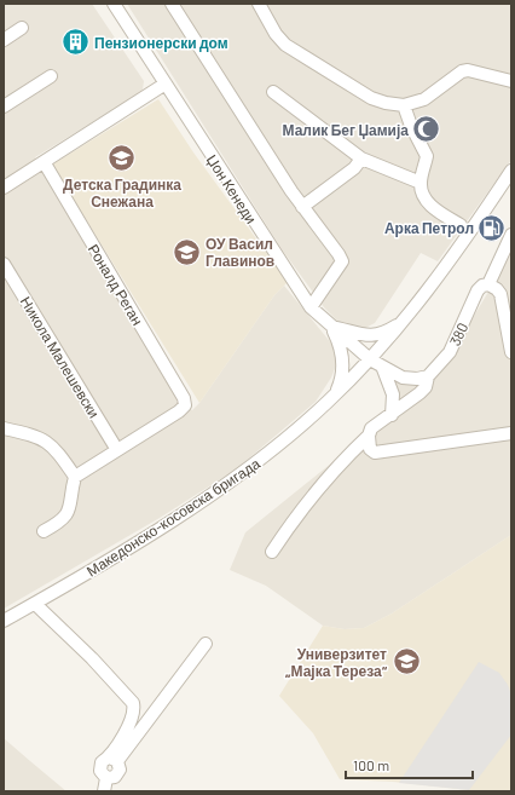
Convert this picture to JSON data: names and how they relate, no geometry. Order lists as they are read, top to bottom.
{
  "streets": {
    "street": [
      "Џон Кенеди",
      "Роналд Реган",
      "380",
      "Никола Малешевски",
      "Македонско-косовска бригада"
    ]
  },
  "crossings": [
    ["Џон Кенеди", "Македонско-косовска бригада"],
    ["Роналд Реган", "Никола Малешевски"]
  ],
  "places": {
    "building": ["Пензионерски дом"],
    "mosque": ["Малик Бег Џамија"],
    "school or university": ["Детска Градинка Снежана", "ОУ Васил Главинов", "Универзитет „Мајка Тереза“"],
    "fuel station": ["Арка Петрол"]
  },
  "scale_bar": "100 m"
}
